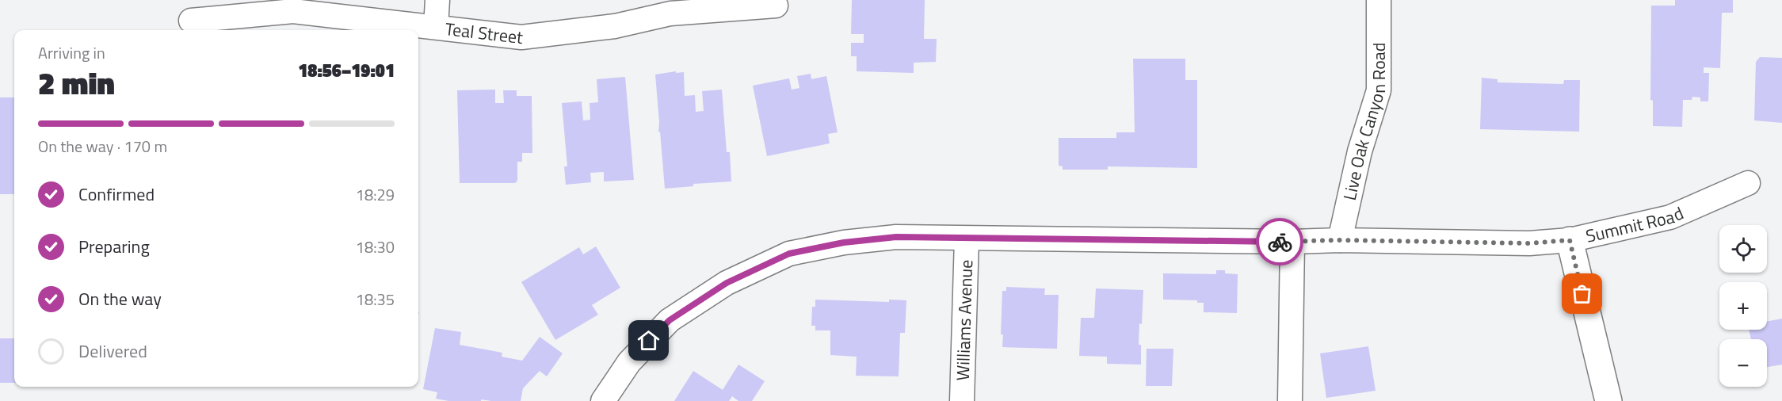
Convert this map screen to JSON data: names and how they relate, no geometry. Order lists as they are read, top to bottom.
{
  "streets": {
    "street": [
      "Teal Street",
      "Live Oak Canyon Road",
      "Summit Road",
      "Williams Avenue"
    ]
  },
  "crossings": [
    ["Live Oak Canyon Road", "Summit Road"],
    ["Summit Road", "Williams Avenue"]
  ],
  "page": {
    "heading": ["2 min", "Arriving in", "18:56–19:01"],
    "bar": "On the way · 170 m",
    "list": [
      ["Confirmed", "18:29"],
      ["Preparing", "18:30"],
      ["On the way", "18:35"],
      "Delivered"
    ],
    "map_buttons": ["+", "−"]
  }
}
